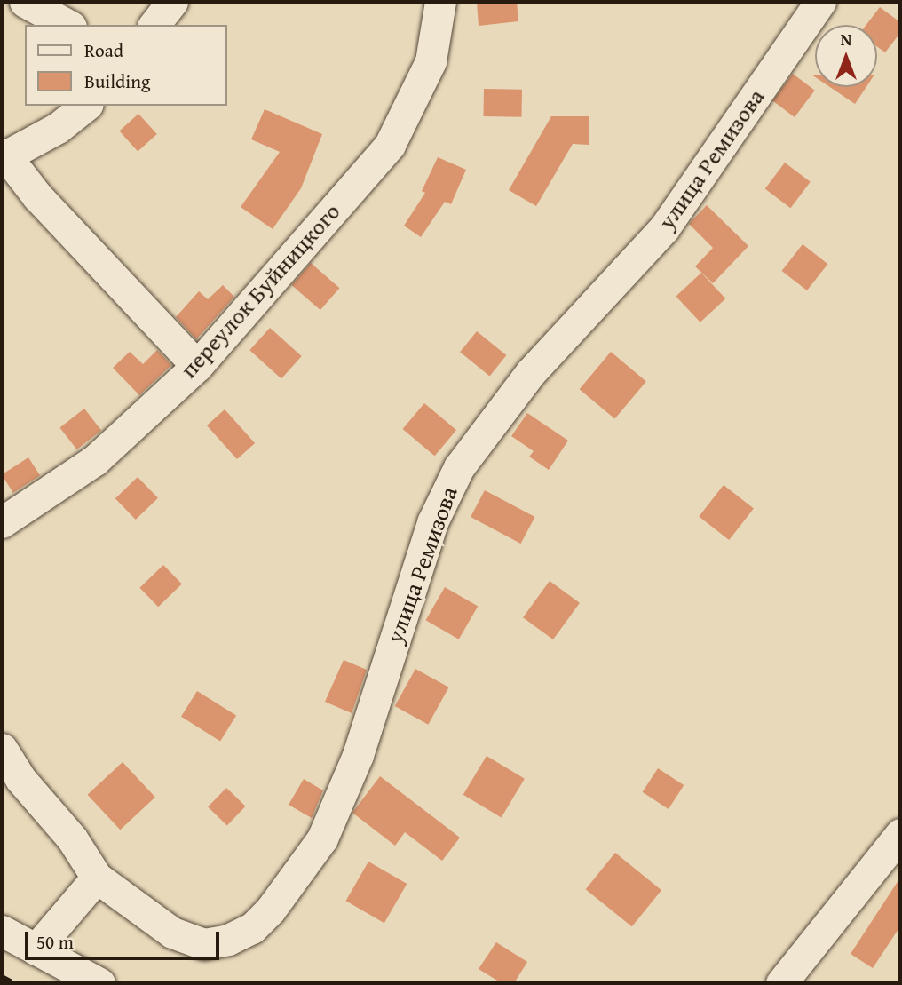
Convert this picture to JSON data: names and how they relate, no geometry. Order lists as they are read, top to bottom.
{
  "streets": {
    "street": ["улица Ремизова", "переулок Буйницкого"]
  },
  "legend": ["Road", "Building"],
  "scale_bar": "50 m",
  "north": "top"
}
